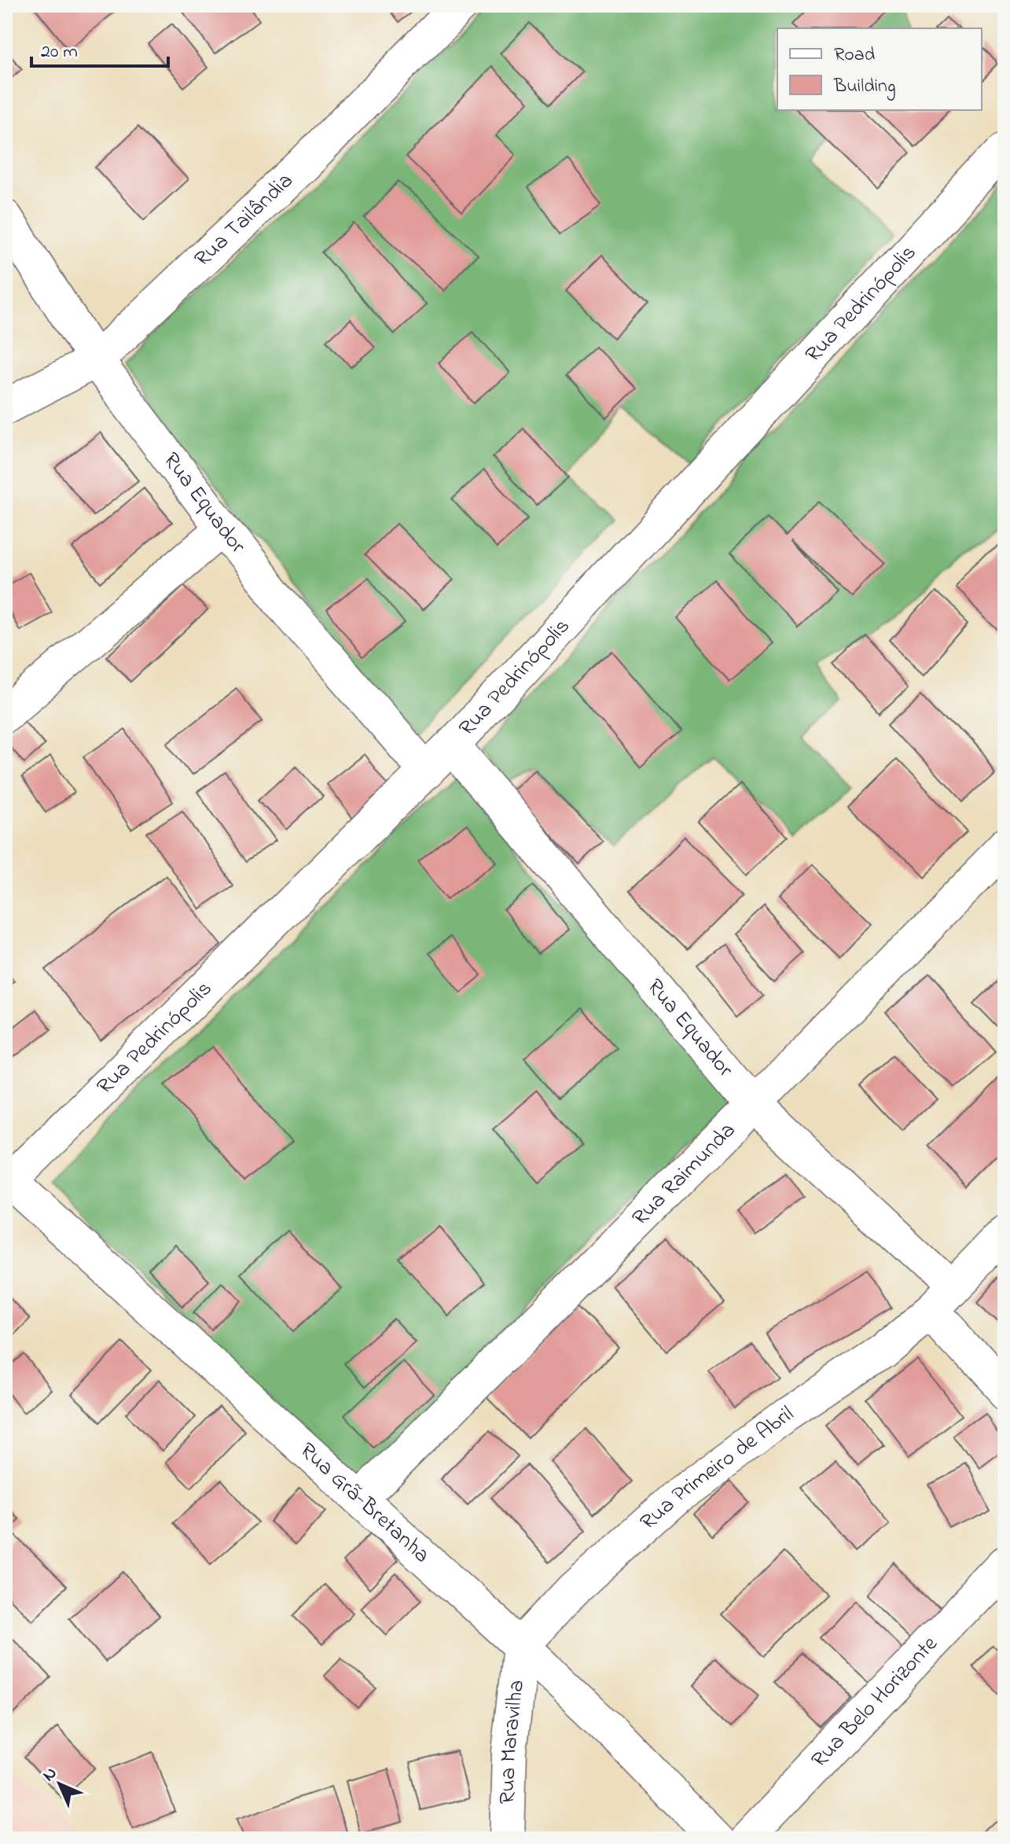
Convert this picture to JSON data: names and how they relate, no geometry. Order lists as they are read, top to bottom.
{
  "streets": {
    "street": [
      "Rua Tailândia",
      "Rua Pedrinópolis",
      "Rua Equador",
      "Rua Raimunda",
      "Rua Primeiro de Abril",
      "Rua Grã-Bretanha",
      "Rua Belo Horizonte",
      "Rua Maravilha"
    ]
  },
  "crossings": [
    ["Rua Tailândia", "Rua Equador"],
    ["Rua Pedrinópolis", "Rua Equador"],
    ["Rua Pedrinópolis", "Rua Grã-Bretanha"],
    ["Rua Equador", "Rua Raimunda"],
    ["Rua Equador", "Rua Primeiro de Abril"],
    ["Rua Raimunda", "Rua Grã-Bretanha"],
    ["Rua Primeiro de Abril", "Rua Grã-Bretanha"],
    ["Rua Primeiro de Abril", "Rua Maravilha"],
    ["Rua Grã-Bretanha", "Rua Maravilha"]
  ],
  "legend": ["Road", "Building"],
  "scale_bar": "20 m",
  "north": "top left"
}
